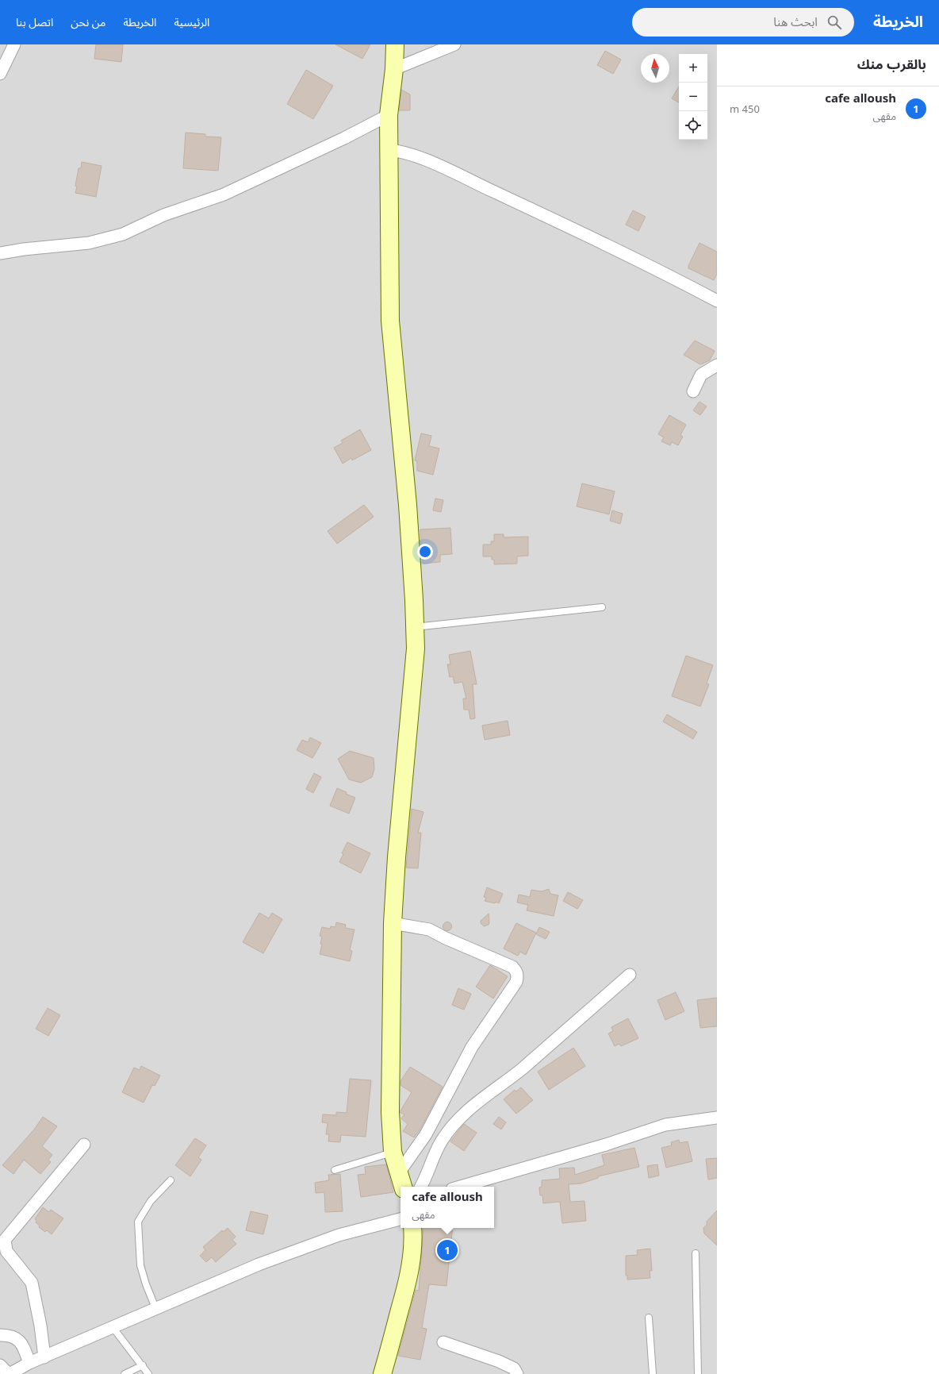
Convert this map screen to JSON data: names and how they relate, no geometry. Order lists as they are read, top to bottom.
{
  "north": "top",
  "page": {
    "header": "الخريطة",
    "search": "ابحث هنا",
    "nav": [
      "الرئيسية",
      "الخريطة",
      "من نحن",
      "اتصل بنا"
    ],
    "heading": "بالقرب منك",
    "map_buttons": ["+", "−"],
    "list": [
      {
        "mark": "1",
        "name": "cafe alloush",
        "note": "مقهى",
        "value": "450 m"
      }
    ],
    "popup": ["cafe alloush", "مقهى"],
    "pins": "1"
  }
}
